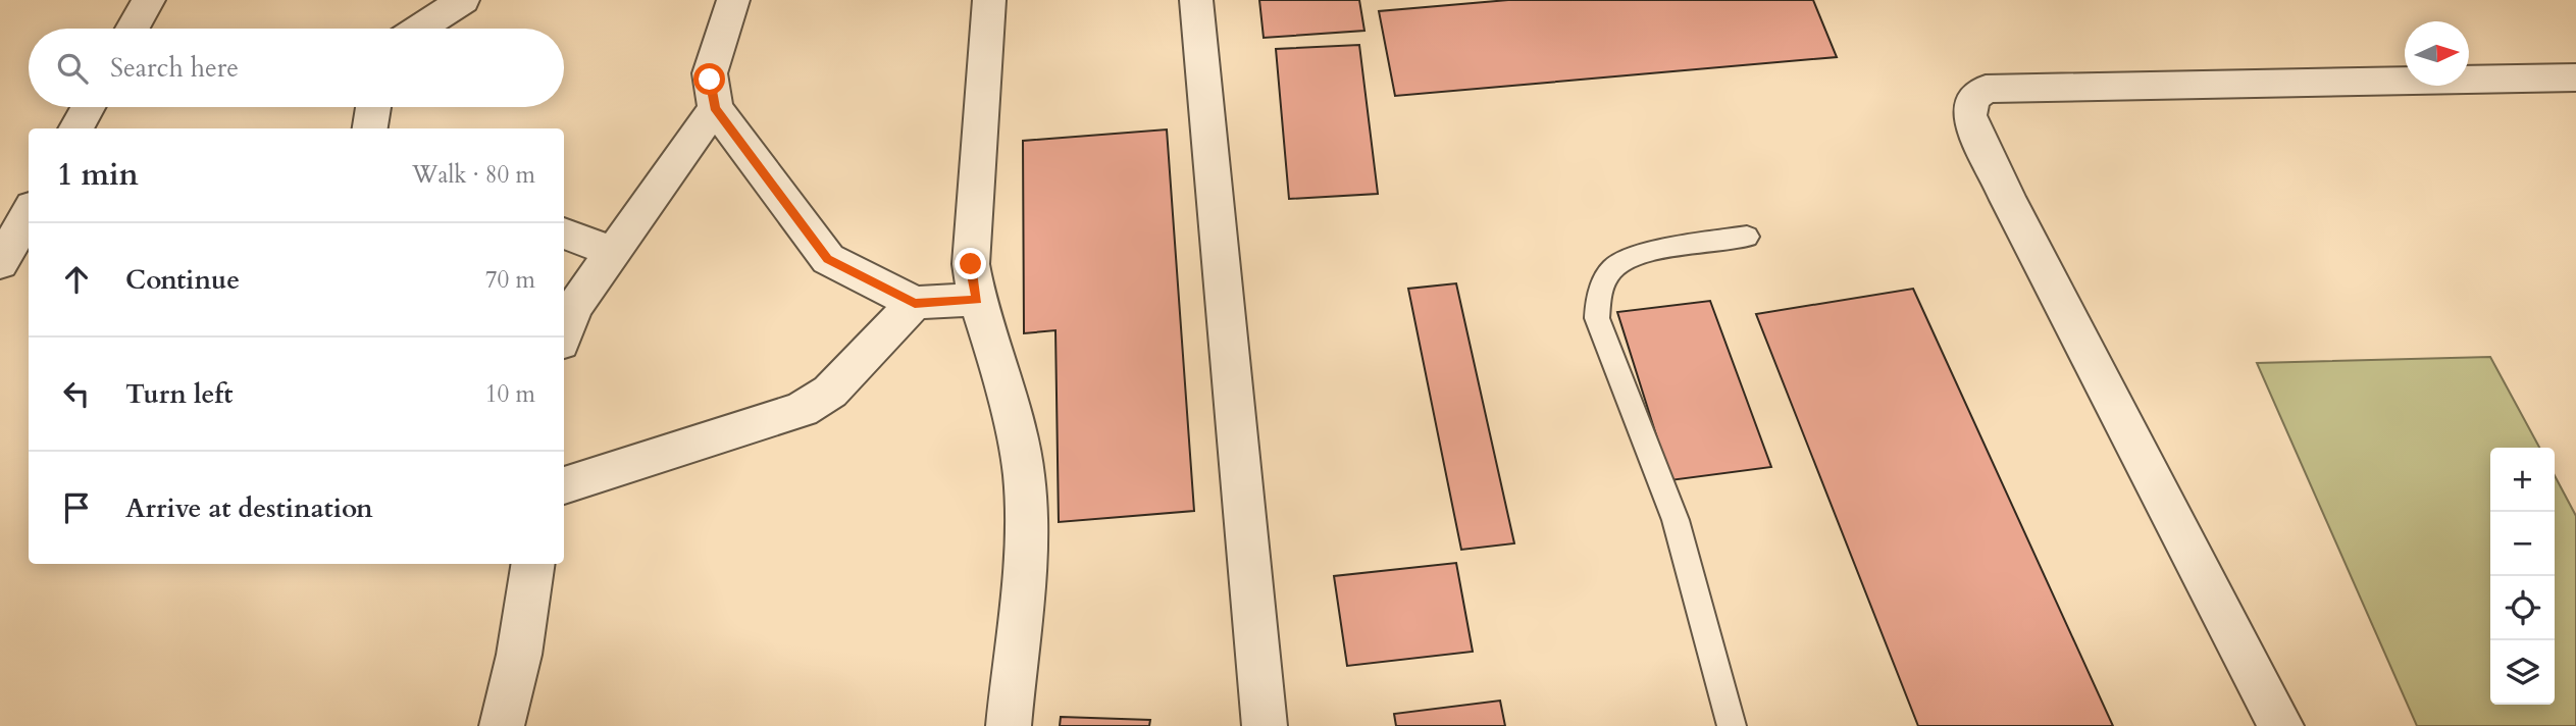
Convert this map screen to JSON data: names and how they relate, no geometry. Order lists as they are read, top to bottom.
{
  "north": "right",
  "page": {
    "search": "Search here",
    "heading": ["1 min", "Walk · 80 m"],
    "list": [
      ["Continue", "70 m"],
      ["Turn left", "10 m"],
      "Arrive at destination"
    ],
    "map_buttons": ["+", "−"]
  }
}
